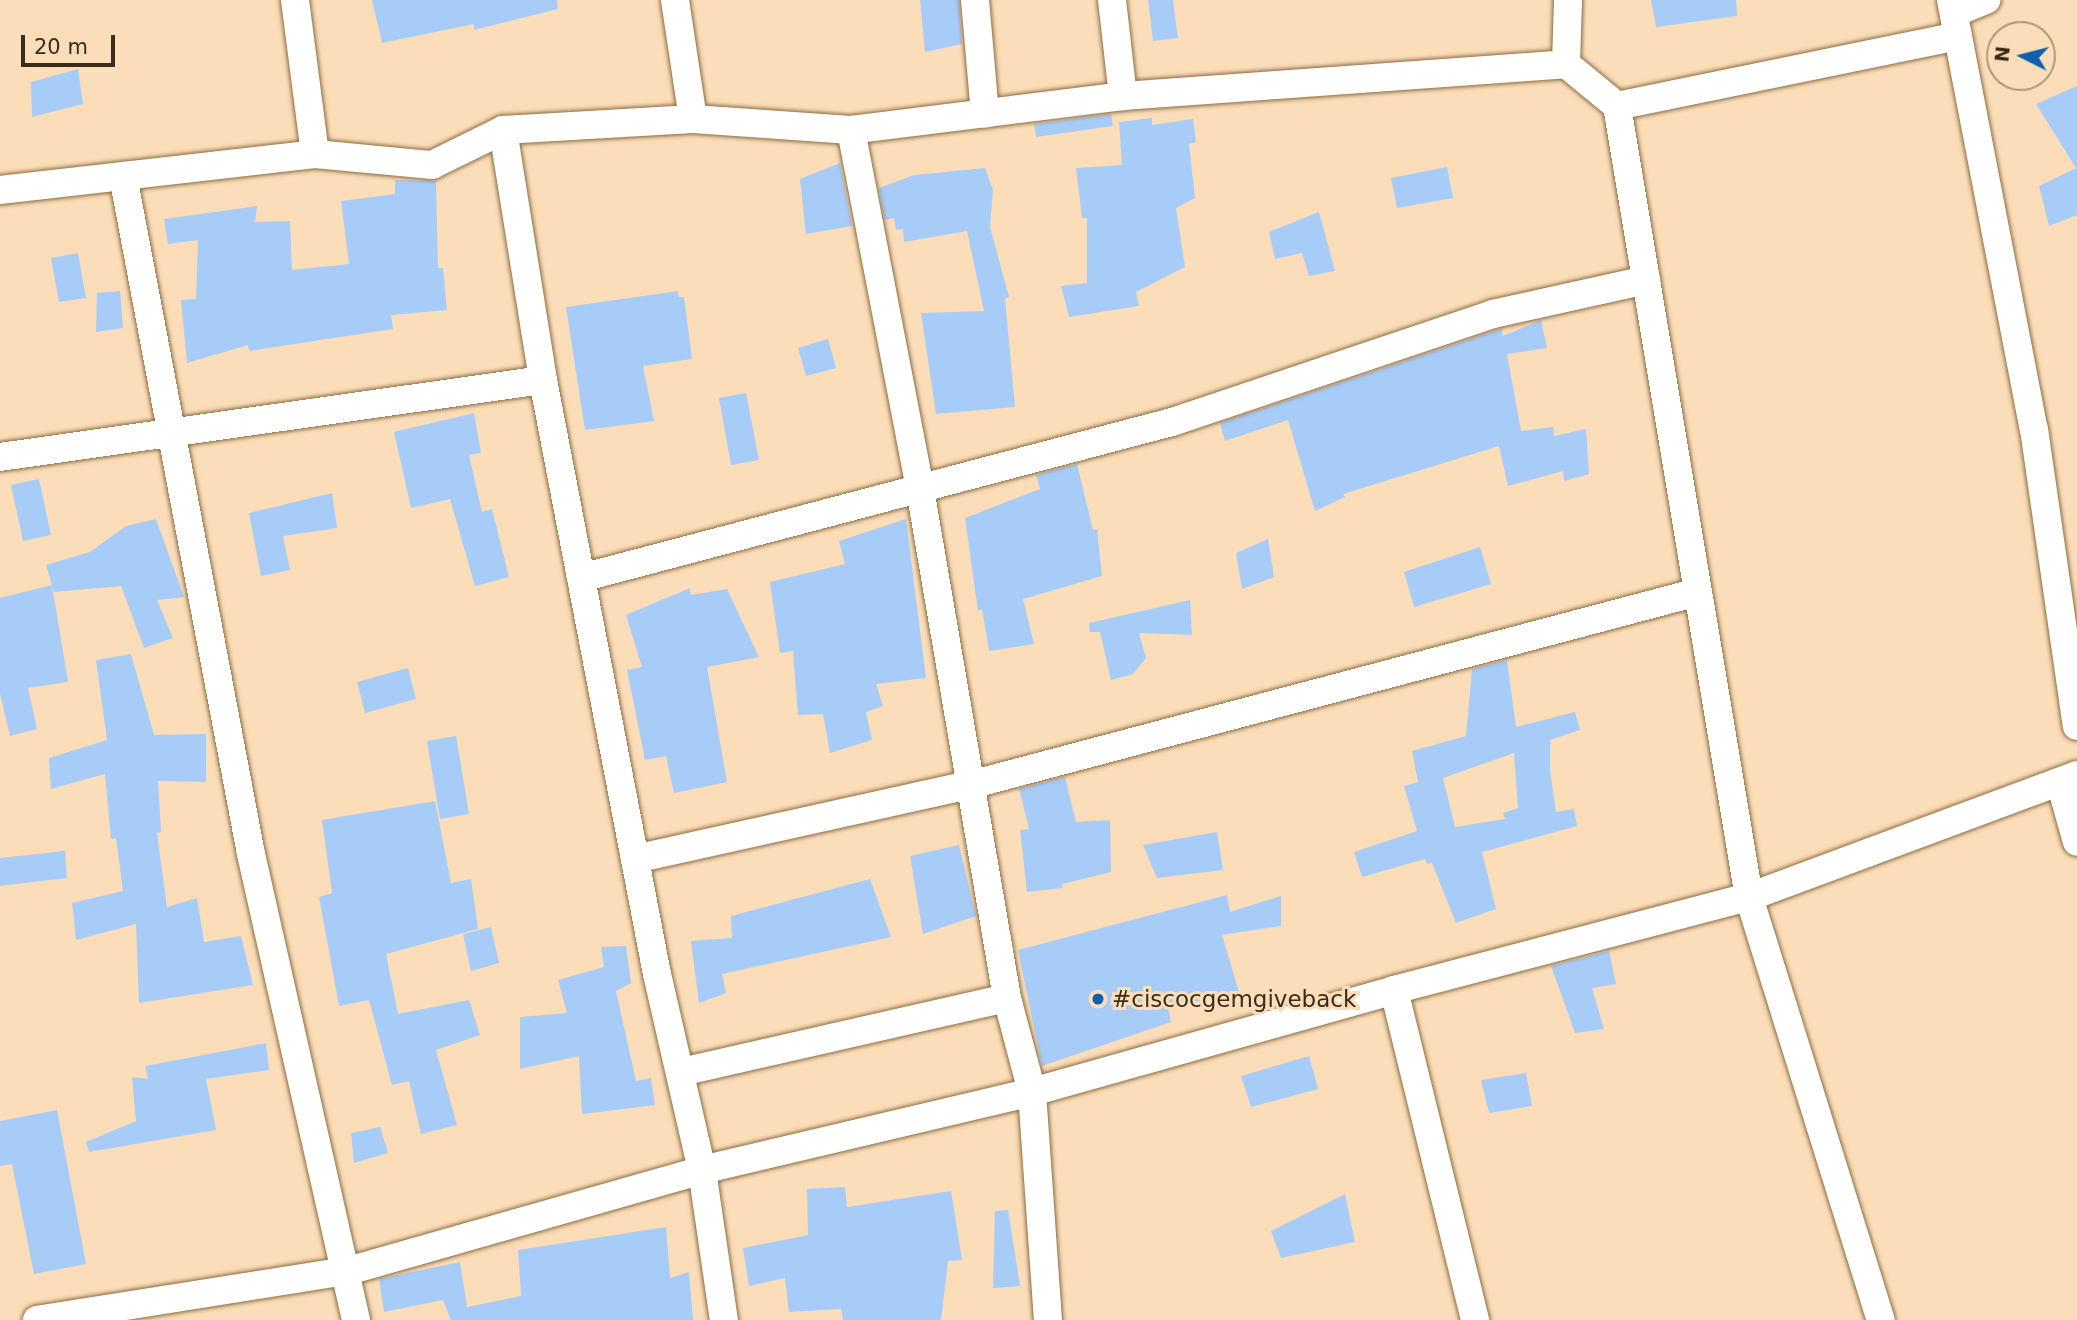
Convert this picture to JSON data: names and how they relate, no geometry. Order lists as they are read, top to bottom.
{
  "places": ["#ciscocgemgiveback"],
  "scale_bar": "20 m",
  "north": "left"
}
